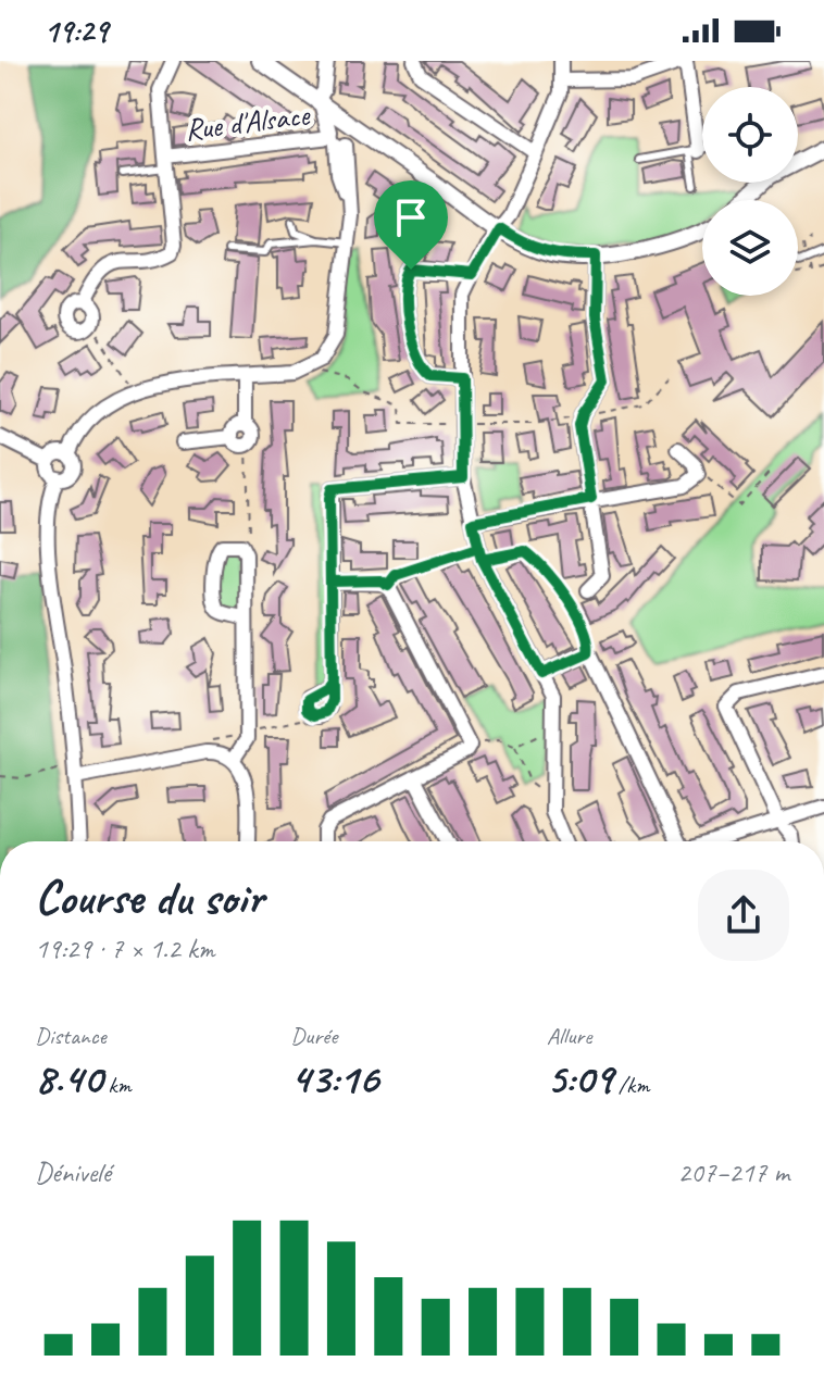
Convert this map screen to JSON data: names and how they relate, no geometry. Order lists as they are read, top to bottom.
{
  "streets": {
    "street": ["Rue d'Alsace"]
  },
  "page": {
    "status": "19:29",
    "heading": ["Course du soir", "19:29 · 7 × 1.2 km"],
    "stats": [
      ["Distance", "8.40 km"],
      ["Durée", "43:16"],
      ["Allure", "5:09 /km"]
    ],
    "chart": ["Dénivelé", "207–217 m"]
  }
}
